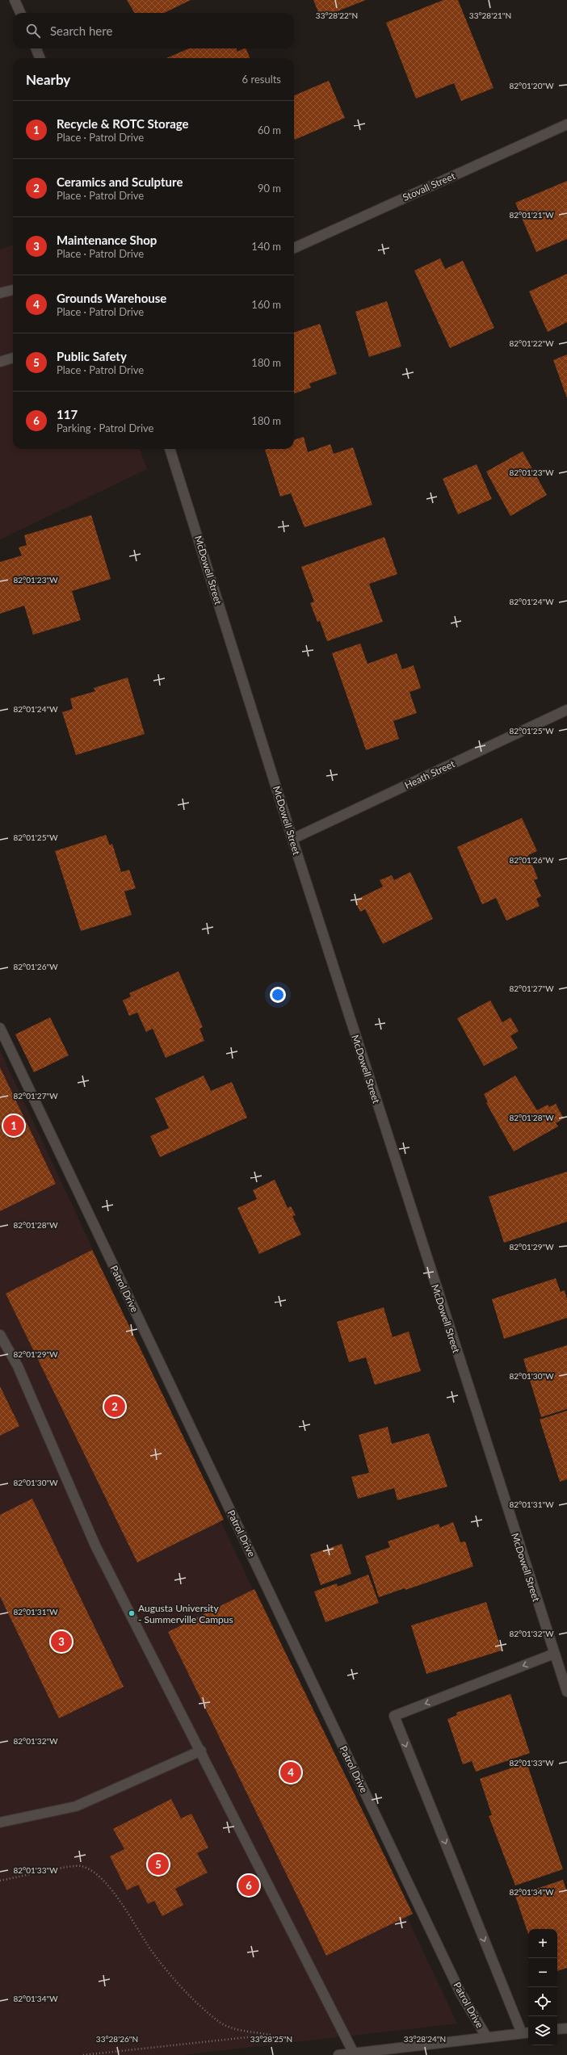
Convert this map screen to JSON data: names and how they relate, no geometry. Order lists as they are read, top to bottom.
{
  "streets": {
    "street": [
      "Stovall Street",
      "McDowell Street",
      "Heath Street",
      "Patrol Drive"
    ]
  },
  "crossings": [
    ["McDowell Street", "Heath Street"]
  ],
  "places": ["Augusta University - Summerville Campus"],
  "page": {
    "search": "Search here",
    "heading": ["Nearby", "6 results"],
    "list": [
      {
        "mark": "1",
        "name": "Recycle & ROTC Storage",
        "note": "Place · Patrol Drive",
        "value": "60 m"
      },
      {
        "mark": "2",
        "name": "Ceramics and Sculpture",
        "note": "Place · Patrol Drive",
        "value": "90 m"
      },
      {
        "mark": "3",
        "name": "Maintenance Shop",
        "note": "Place · Patrol Drive",
        "value": "140 m"
      },
      {
        "mark": "4",
        "name": "Grounds Warehouse",
        "note": "Place · Patrol Drive",
        "value": "160 m"
      },
      {
        "mark": "5",
        "name": "Public Safety",
        "note": "Place · Patrol Drive",
        "value": "180 m"
      },
      {
        "mark": "6",
        "name": "117",
        "note": "Parking · Patrol Drive",
        "value": "180 m"
      }
    ],
    "pins": [
      "1",
      "2",
      "3",
      "4",
      "5",
      "6"
    ],
    "map_buttons": ["+", "−"]
  },
  "coordinates": [
    "33°28'22\"N",
    "33°28'21\"N",
    "82°01'20\"W",
    "82°01'21\"W",
    "82°01'22\"W",
    "82°01'23\"W",
    "82°01'24\"W",
    "82°01'25\"W",
    "82°01'26\"W",
    "82°01'27\"W",
    "82°01'28\"W",
    "82°01'29\"W",
    "82°01'30\"W",
    "82°01'31\"W",
    "82°01'32\"W",
    "82°01'33\"W",
    "82°01'34\"W",
    "33°28'26\"N",
    "33°28'25\"N",
    "33°28'24\"N"
  ]
}
